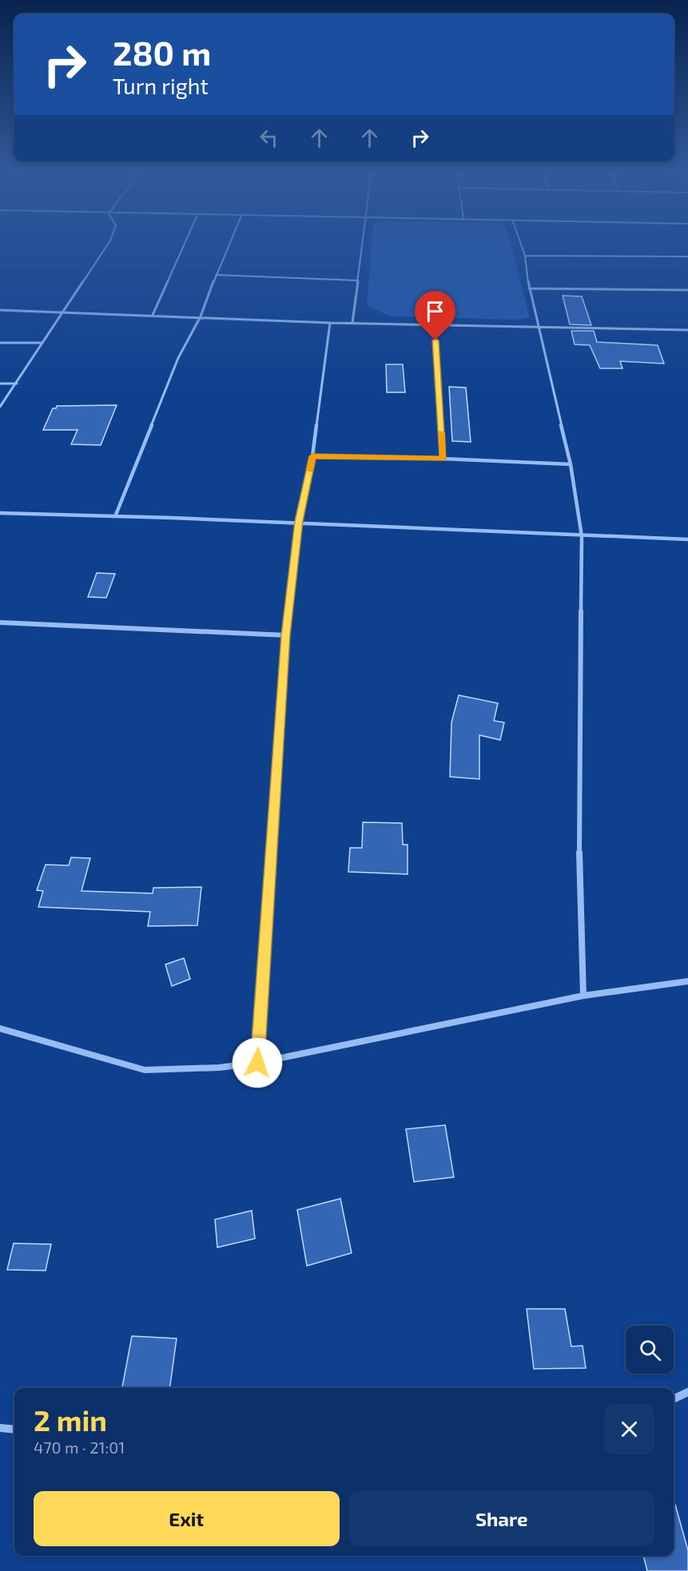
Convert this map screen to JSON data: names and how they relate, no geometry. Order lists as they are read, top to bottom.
{
  "page": {
    "turn": ["280 m", "Turn right"],
    "heading": ["2 min", "470 m · 21:01"],
    "buttons": ["Exit", "Share"]
  }
}
